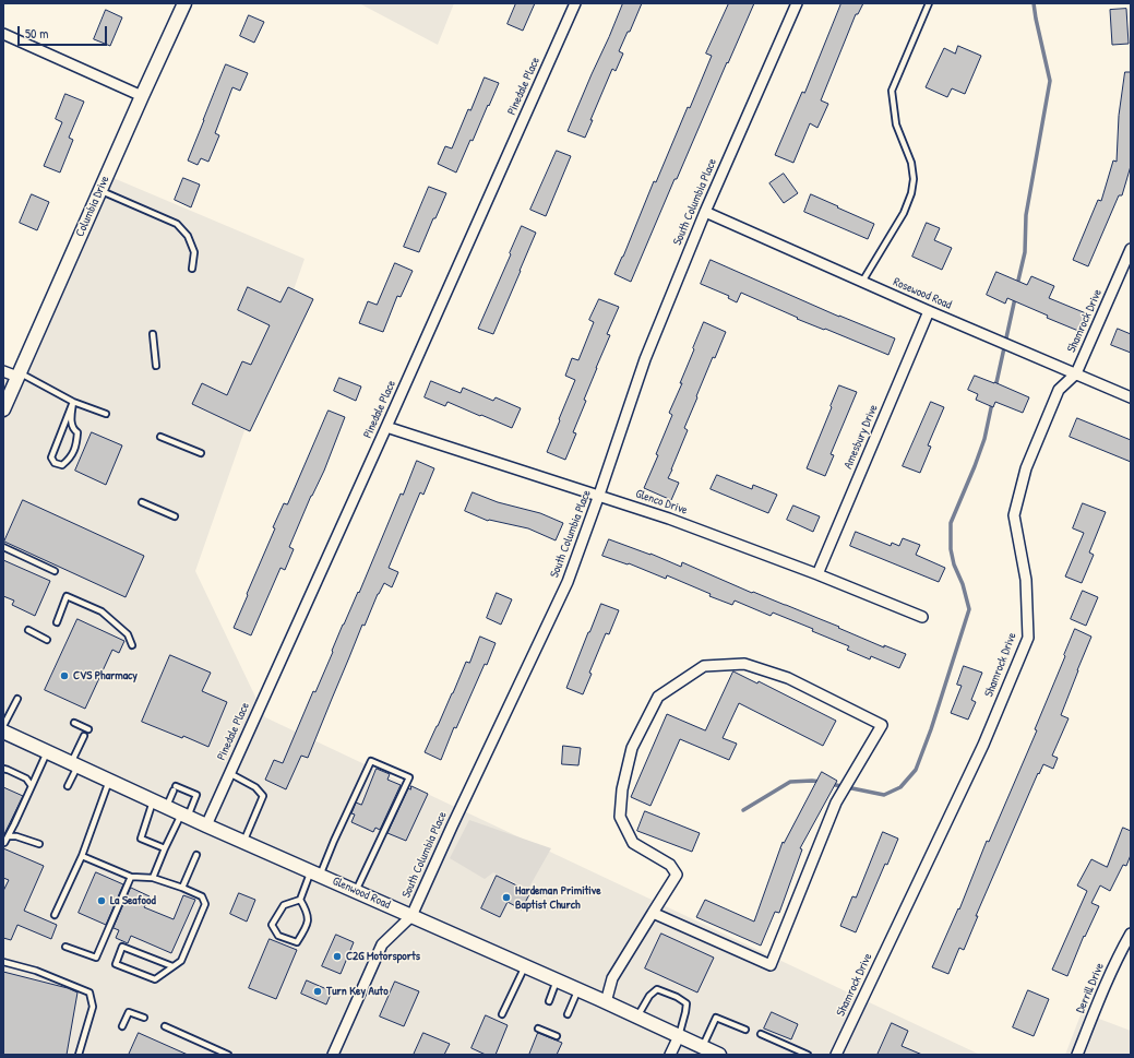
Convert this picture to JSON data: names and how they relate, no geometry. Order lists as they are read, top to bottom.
{
  "streets": {
    "main road": ["Columbia Drive", "Glenwood Road"],
    "street": [
      "Pinedale Place",
      "South Columbia Place",
      "Rosewood Road",
      "Shamrock Drive",
      "Amesbury Drive",
      "Glenco Drive",
      "Derrill Drive"
    ]
  },
  "crossings": [
    ["Pinedale Place", "Glenco Drive"],
    ["Pinedale Place", "Glenwood Road"],
    ["South Columbia Place", "Rosewood Road"],
    ["South Columbia Place", "Glenco Drive"],
    ["South Columbia Place", "Glenwood Road"],
    ["Rosewood Road", "Shamrock Drive"],
    ["Rosewood Road", "Amesbury Drive"],
    ["Amesbury Drive", "Glenco Drive"]
  ],
  "places": [
    "CVS Pharmacy",
    "Hardeman Primitive Baptist Church",
    "La Seafood",
    "C2G Motorsports",
    "Turn Key Auto"
  ],
  "scale_bar": "50 m"
}
